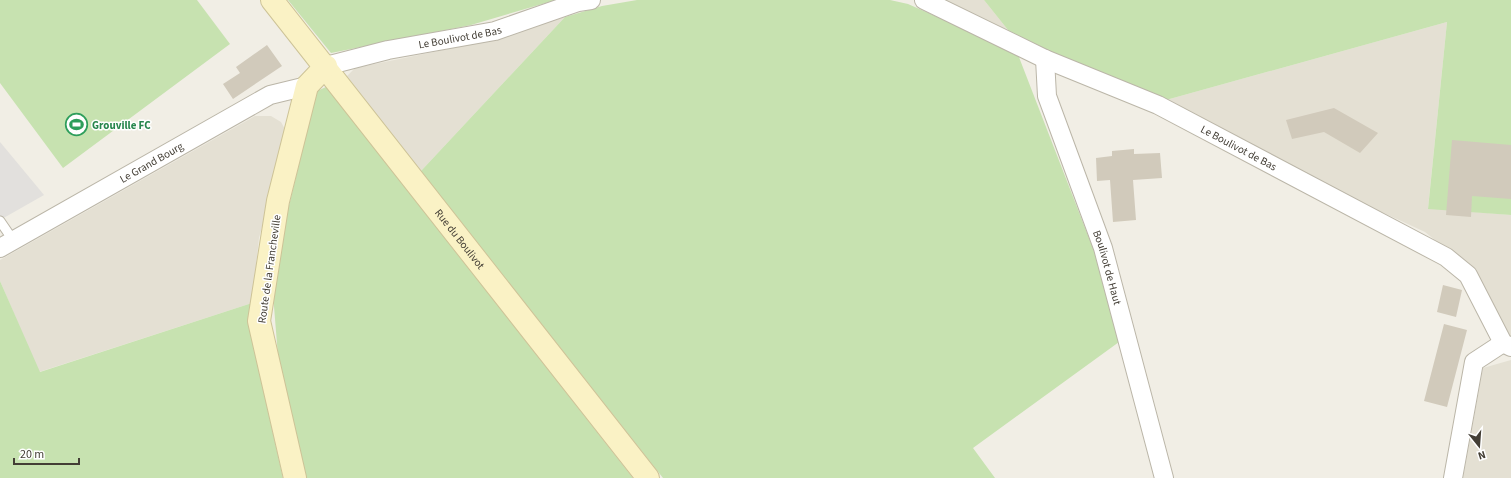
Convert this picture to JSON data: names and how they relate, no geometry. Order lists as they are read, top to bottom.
{
  "streets": {
    "street": [
      "Le Boulivot de Bas",
      "Le Grand Bourg",
      "Rue du Boulivot",
      "Boulivot de Haut",
      "Route de la Francheville"
    ]
  },
  "crossings": [
    ["Le Boulivot de Bas", "Rue du Boulivot"],
    ["Le Boulivot de Bas", "Boulivot de Haut"],
    ["Le Boulivot de Bas", "Route de la Francheville"],
    ["Le Grand Bourg", "Route de la Francheville"],
    ["Rue du Boulivot", "Route de la Francheville"]
  ],
  "places": {
    "sports": ["Grouville FC"]
  },
  "scale_bar": "20 m",
  "north": "bottom"
}
